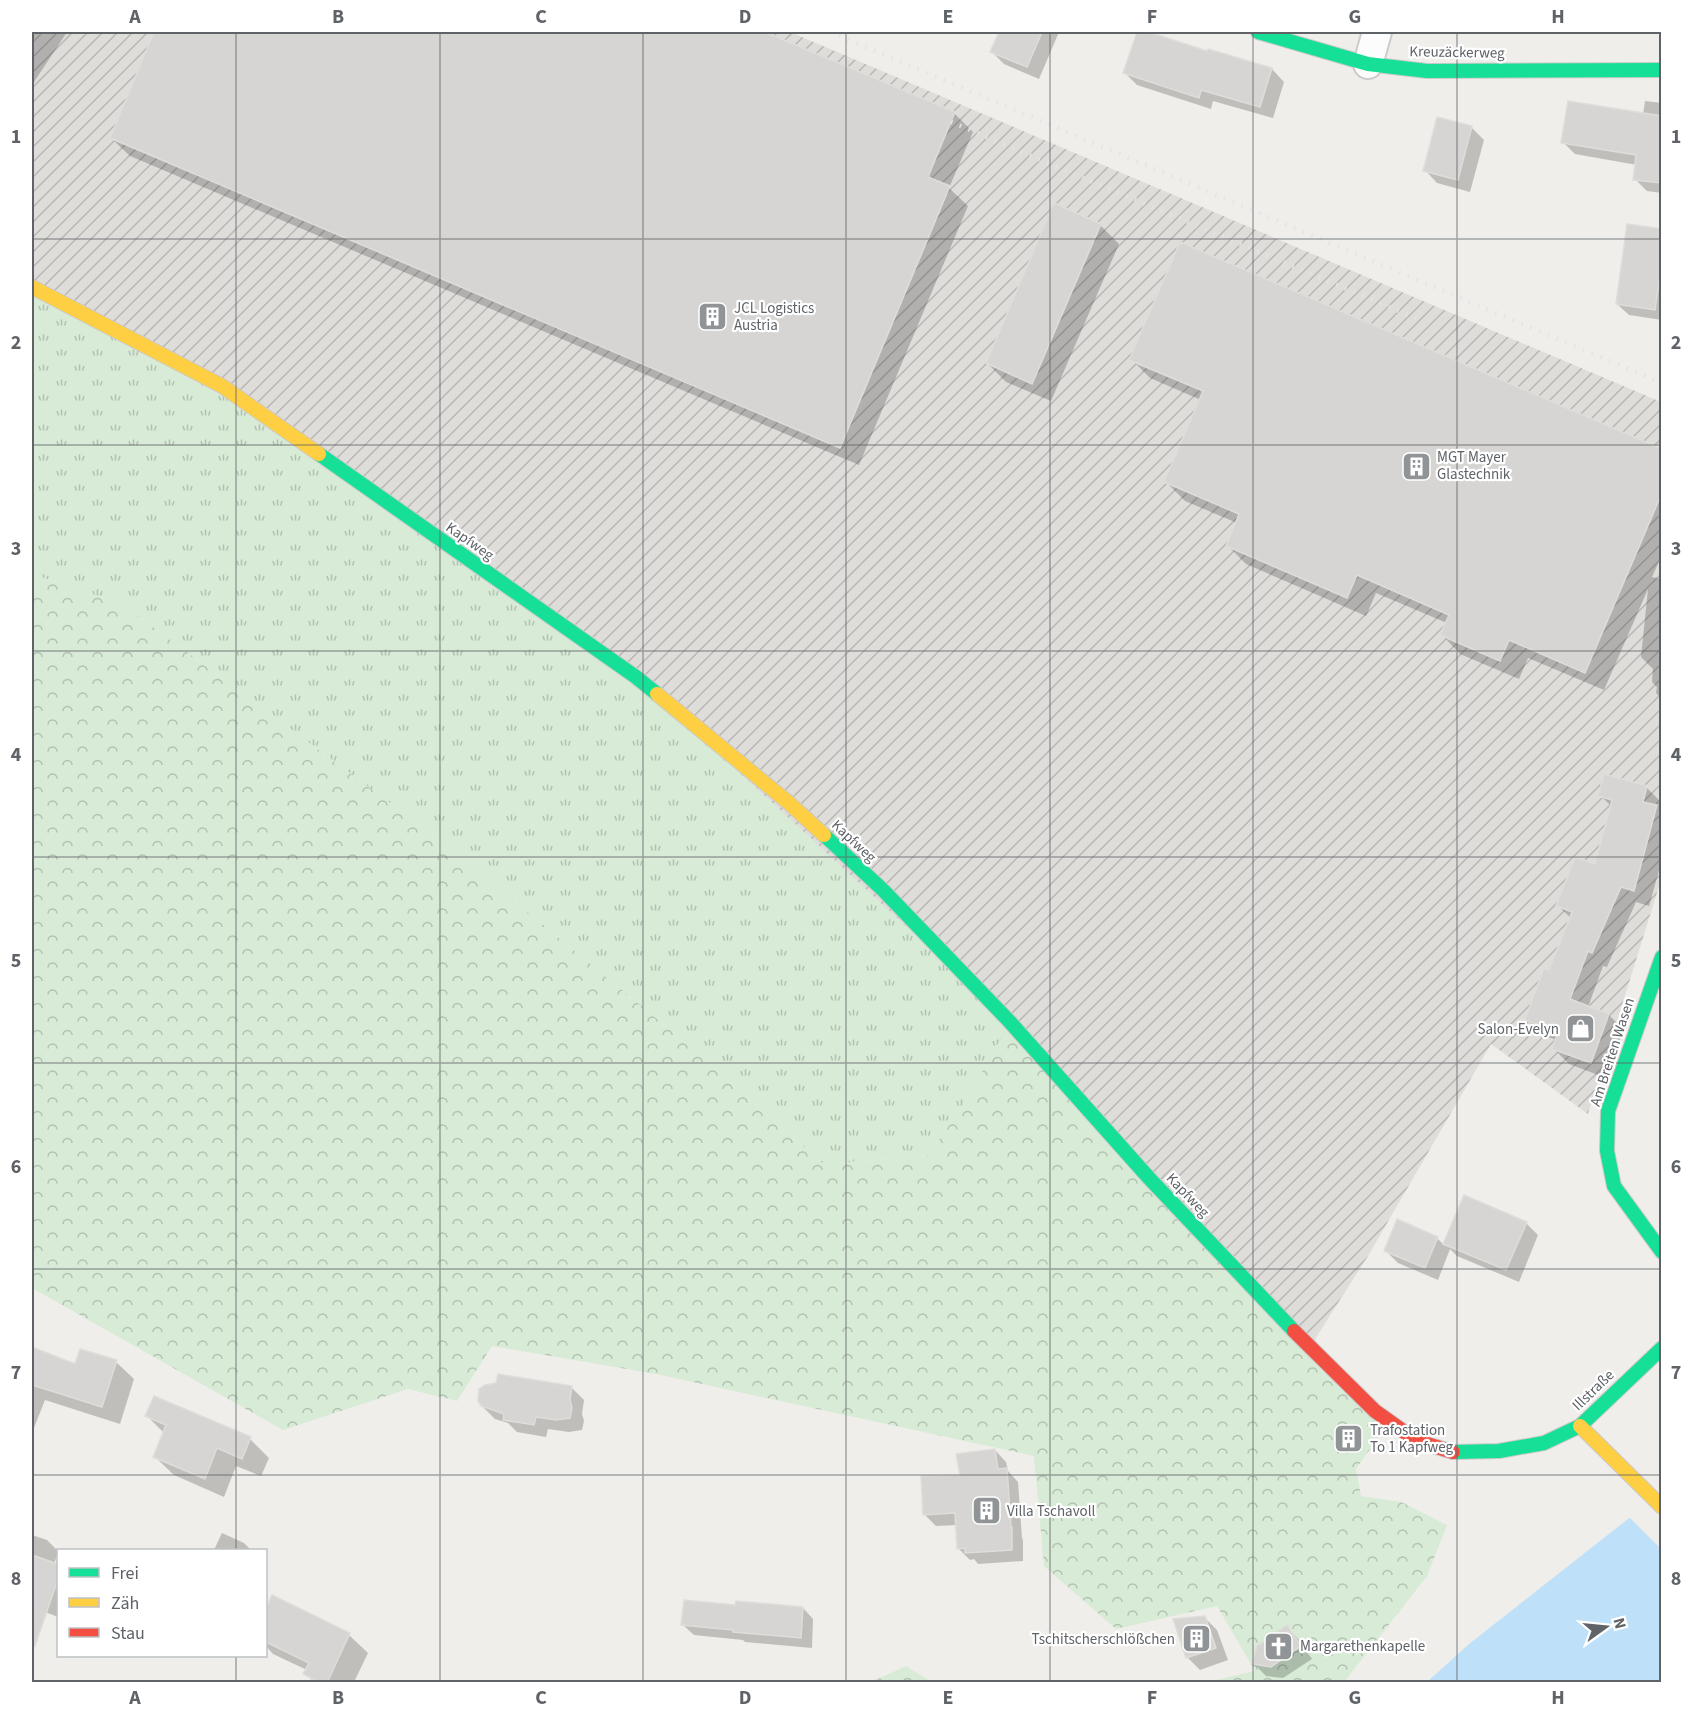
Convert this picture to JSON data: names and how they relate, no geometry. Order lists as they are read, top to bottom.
{
  "streets": {
    "street": [
      "Kreuzäckerweg",
      "Kapfweg",
      "Am Breiten Wasen",
      "Illstraße"
    ]
  },
  "crossings": [
    ["Kapfweg", "Illstraße"]
  ],
  "places": {
    "building": [
      "JCL Logistics Austria",
      "MGT Mayer Glastechnik",
      "Trafostation To 1 Kapfweg",
      "Villa Tschavoll",
      "Tschitscherschlößchen"
    ],
    "shop": ["Salon-Evelyn"],
    "church": ["Margarethenkapelle"]
  },
  "legend": ["Frei", "Zäh", "Stau"],
  "north": "right",
  "grid": {
    "columns": [
      "A",
      "B",
      "C",
      "D",
      "E",
      "F",
      "G",
      "H"
    ],
    "rows": [
      "1",
      "2",
      "3",
      "4",
      "5",
      "6",
      "7",
      "8"
    ]
  }
}
